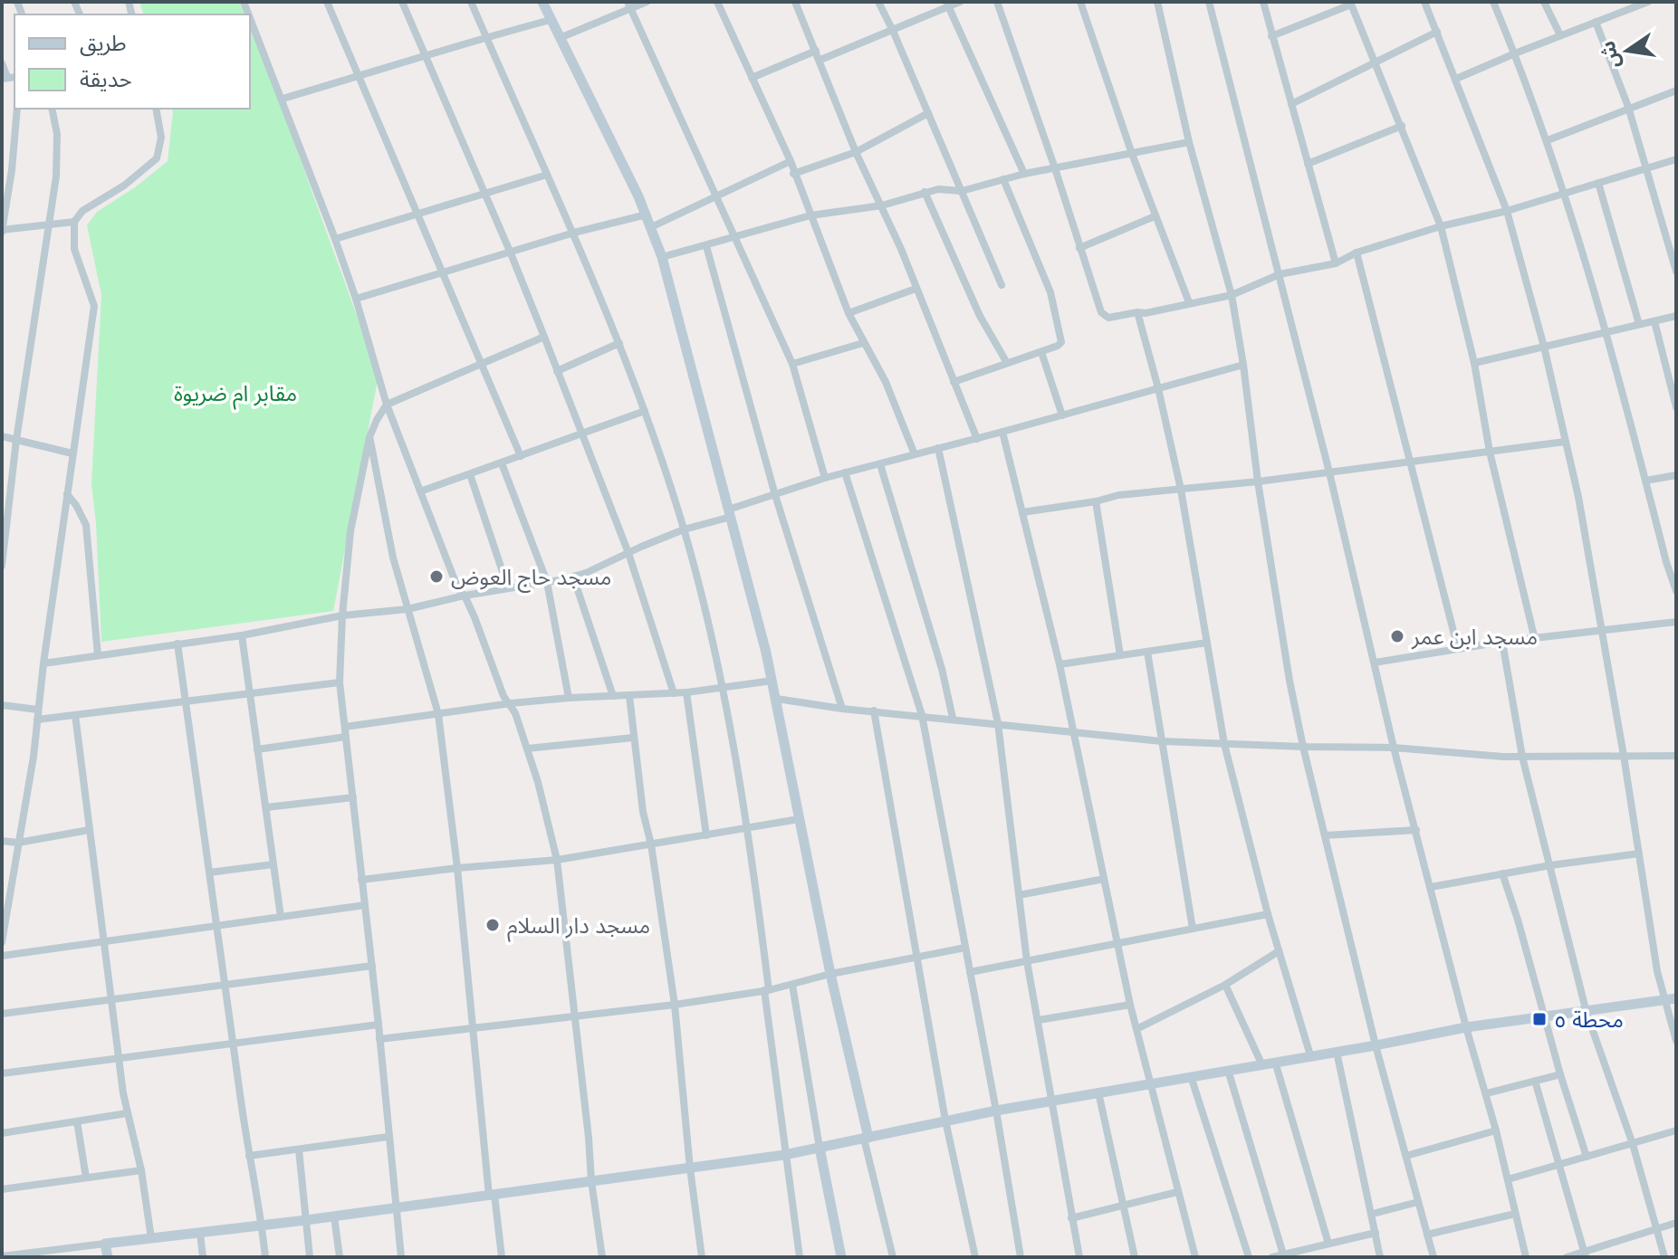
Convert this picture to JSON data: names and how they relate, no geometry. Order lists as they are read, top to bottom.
{
  "parks": ["مقابر ام ضريوة"],
  "places": {
    "other": ["مسجد حاج العوض", "مسجد ابن عمر", "مسجد دار السلام"],
    "transit": ["محطة ٥"]
  },
  "legend": ["طريق", "حديقة"],
  "north": "left"
}
